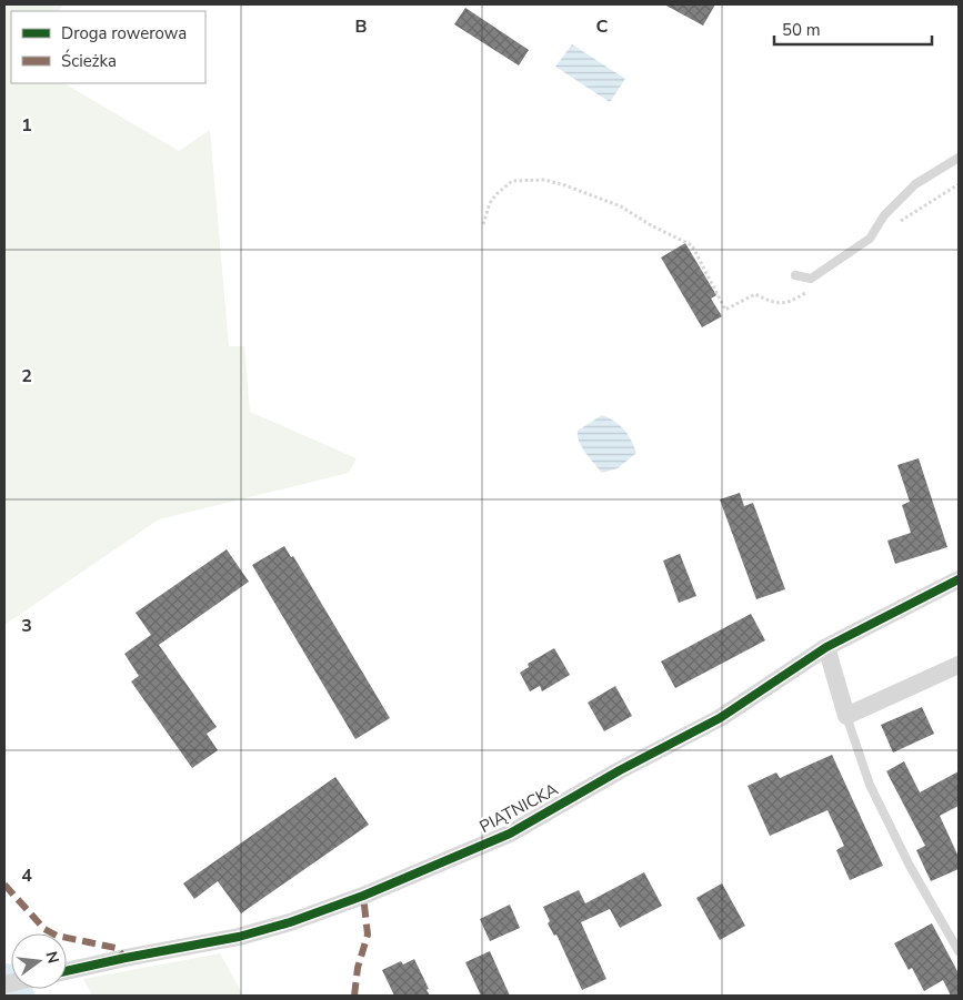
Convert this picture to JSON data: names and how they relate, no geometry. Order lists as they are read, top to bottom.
{
  "streets": {
    "street": ["PIĄTNICKA"]
  },
  "legend": ["Droga rowerowa", "Ścieżka"],
  "scale_bar": "50 m",
  "north": "right",
  "grid": {
    "columns": ["B", "C"],
    "rows": [
      "1",
      "2",
      "3",
      "4"
    ]
  }
}
